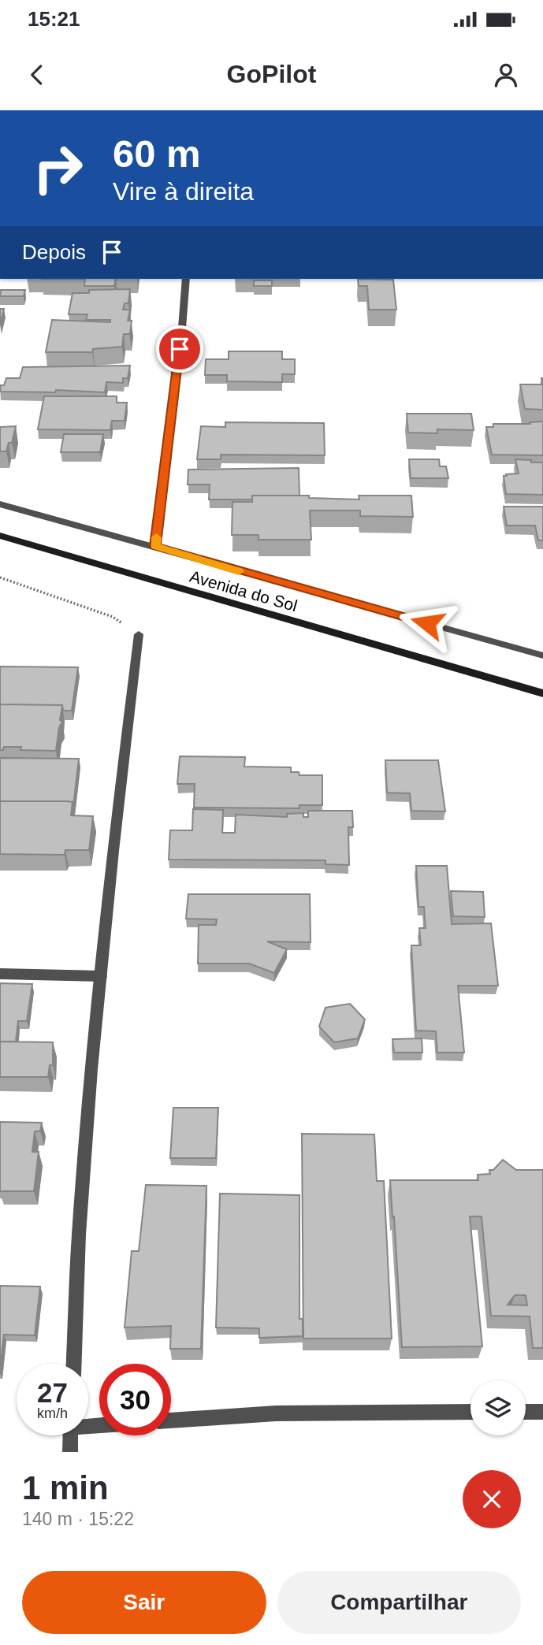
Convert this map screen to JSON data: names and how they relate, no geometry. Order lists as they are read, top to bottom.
{
  "streets": {
    "street": ["Avenida do Sol"]
  },
  "page": {
    "status": "15:21",
    "header": "GoPilot",
    "turn": ["60 m", "Vire à direita"],
    "then": "Depois",
    "speed": "27 km/h",
    "limit": "30",
    "heading": ["1 min", "140 m · 15:22"],
    "buttons": ["Sair", "Compartilhar"]
  }
}
